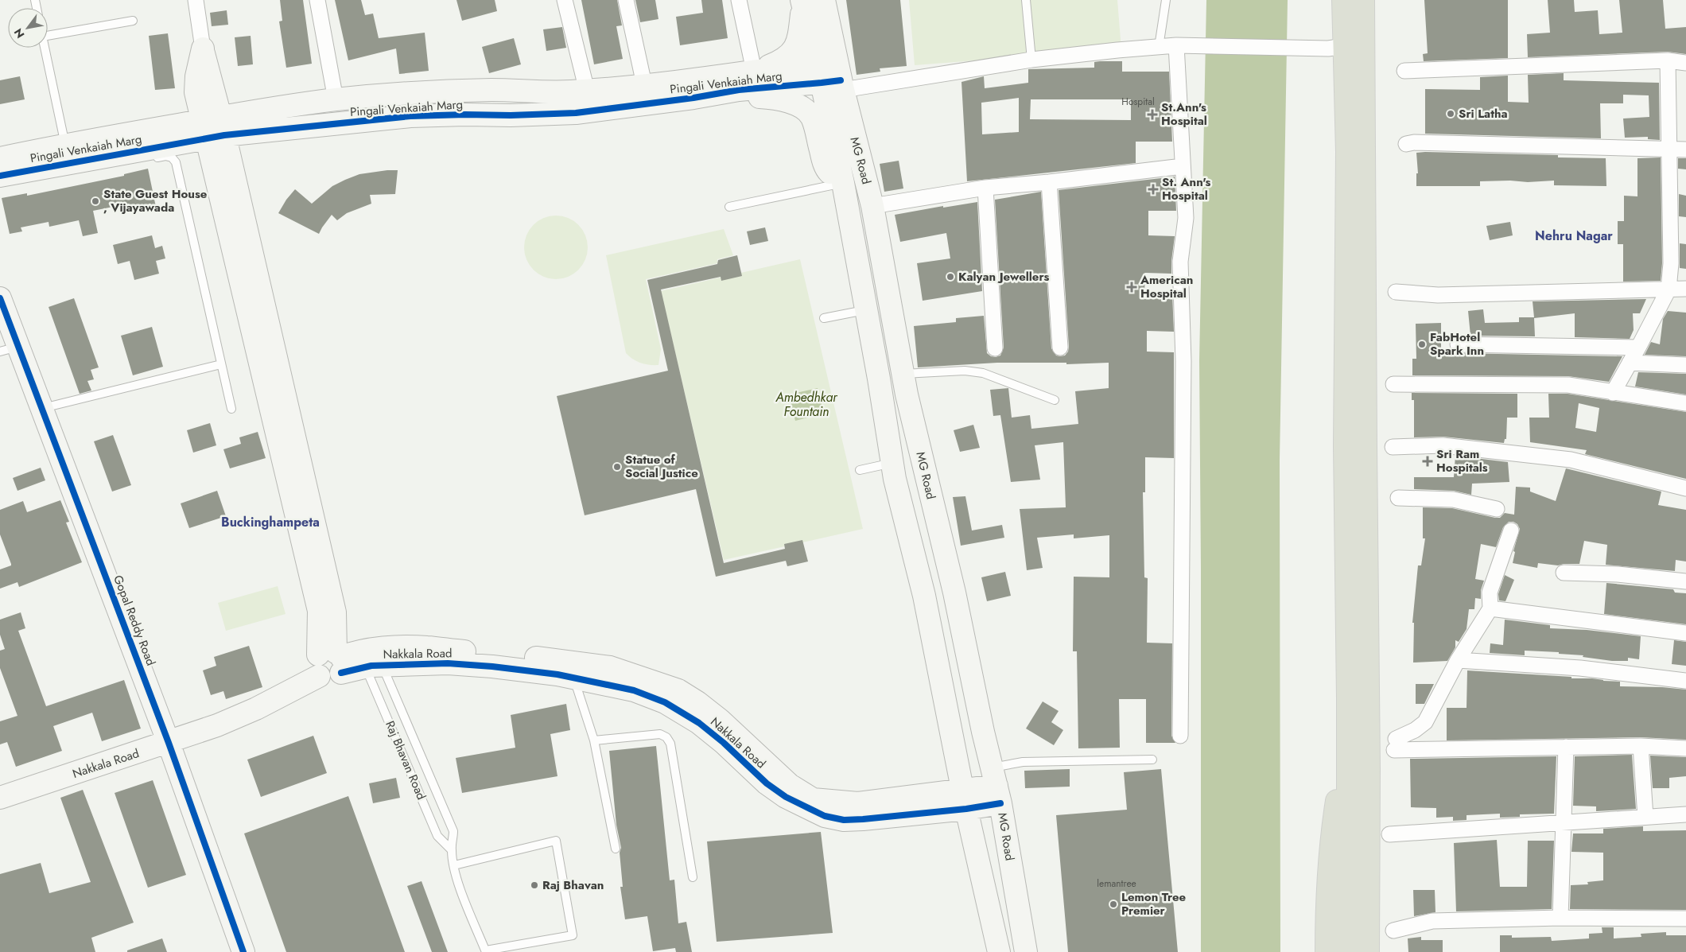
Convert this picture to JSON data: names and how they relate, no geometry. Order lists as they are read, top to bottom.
{
  "streets": {
    "street": [
      "Pingali Venkaiah Marg",
      "MG Road",
      "Gopal Reddy Road",
      "Nakkala Road"
    ],
    "lane": ["Raj Bhavan Road"]
  },
  "crossings": [
    ["Pingali Venkaiah Marg", "MG Road"],
    ["MG Road", "Nakkala Road"],
    ["Gopal Reddy Road", "Nakkala Road"],
    ["Nakkala Road", "Raj Bhavan Road"]
  ],
  "districts": ["Nehru Nagar", "Buckinghampeta"],
  "water": ["Ambedhkar Fountain"],
  "places": {
    "other": [
      "Sri Latha",
      "State Guest House , Vijayawada",
      "Kalyan Jewellers",
      "FabHotel Spark Inn",
      "Statue of Social Justice",
      "Raj Bhavan",
      "Lemon Tree Premier"
    ],
    "health": [
      "St.Ann's Hospital",
      "St. Ann's Hospital",
      "American Hospital",
      "Sri Ram Hospitals"
    ]
  },
  "house_numbers": ["Hospital", "lemantree"],
  "north": "bottom left"
}
